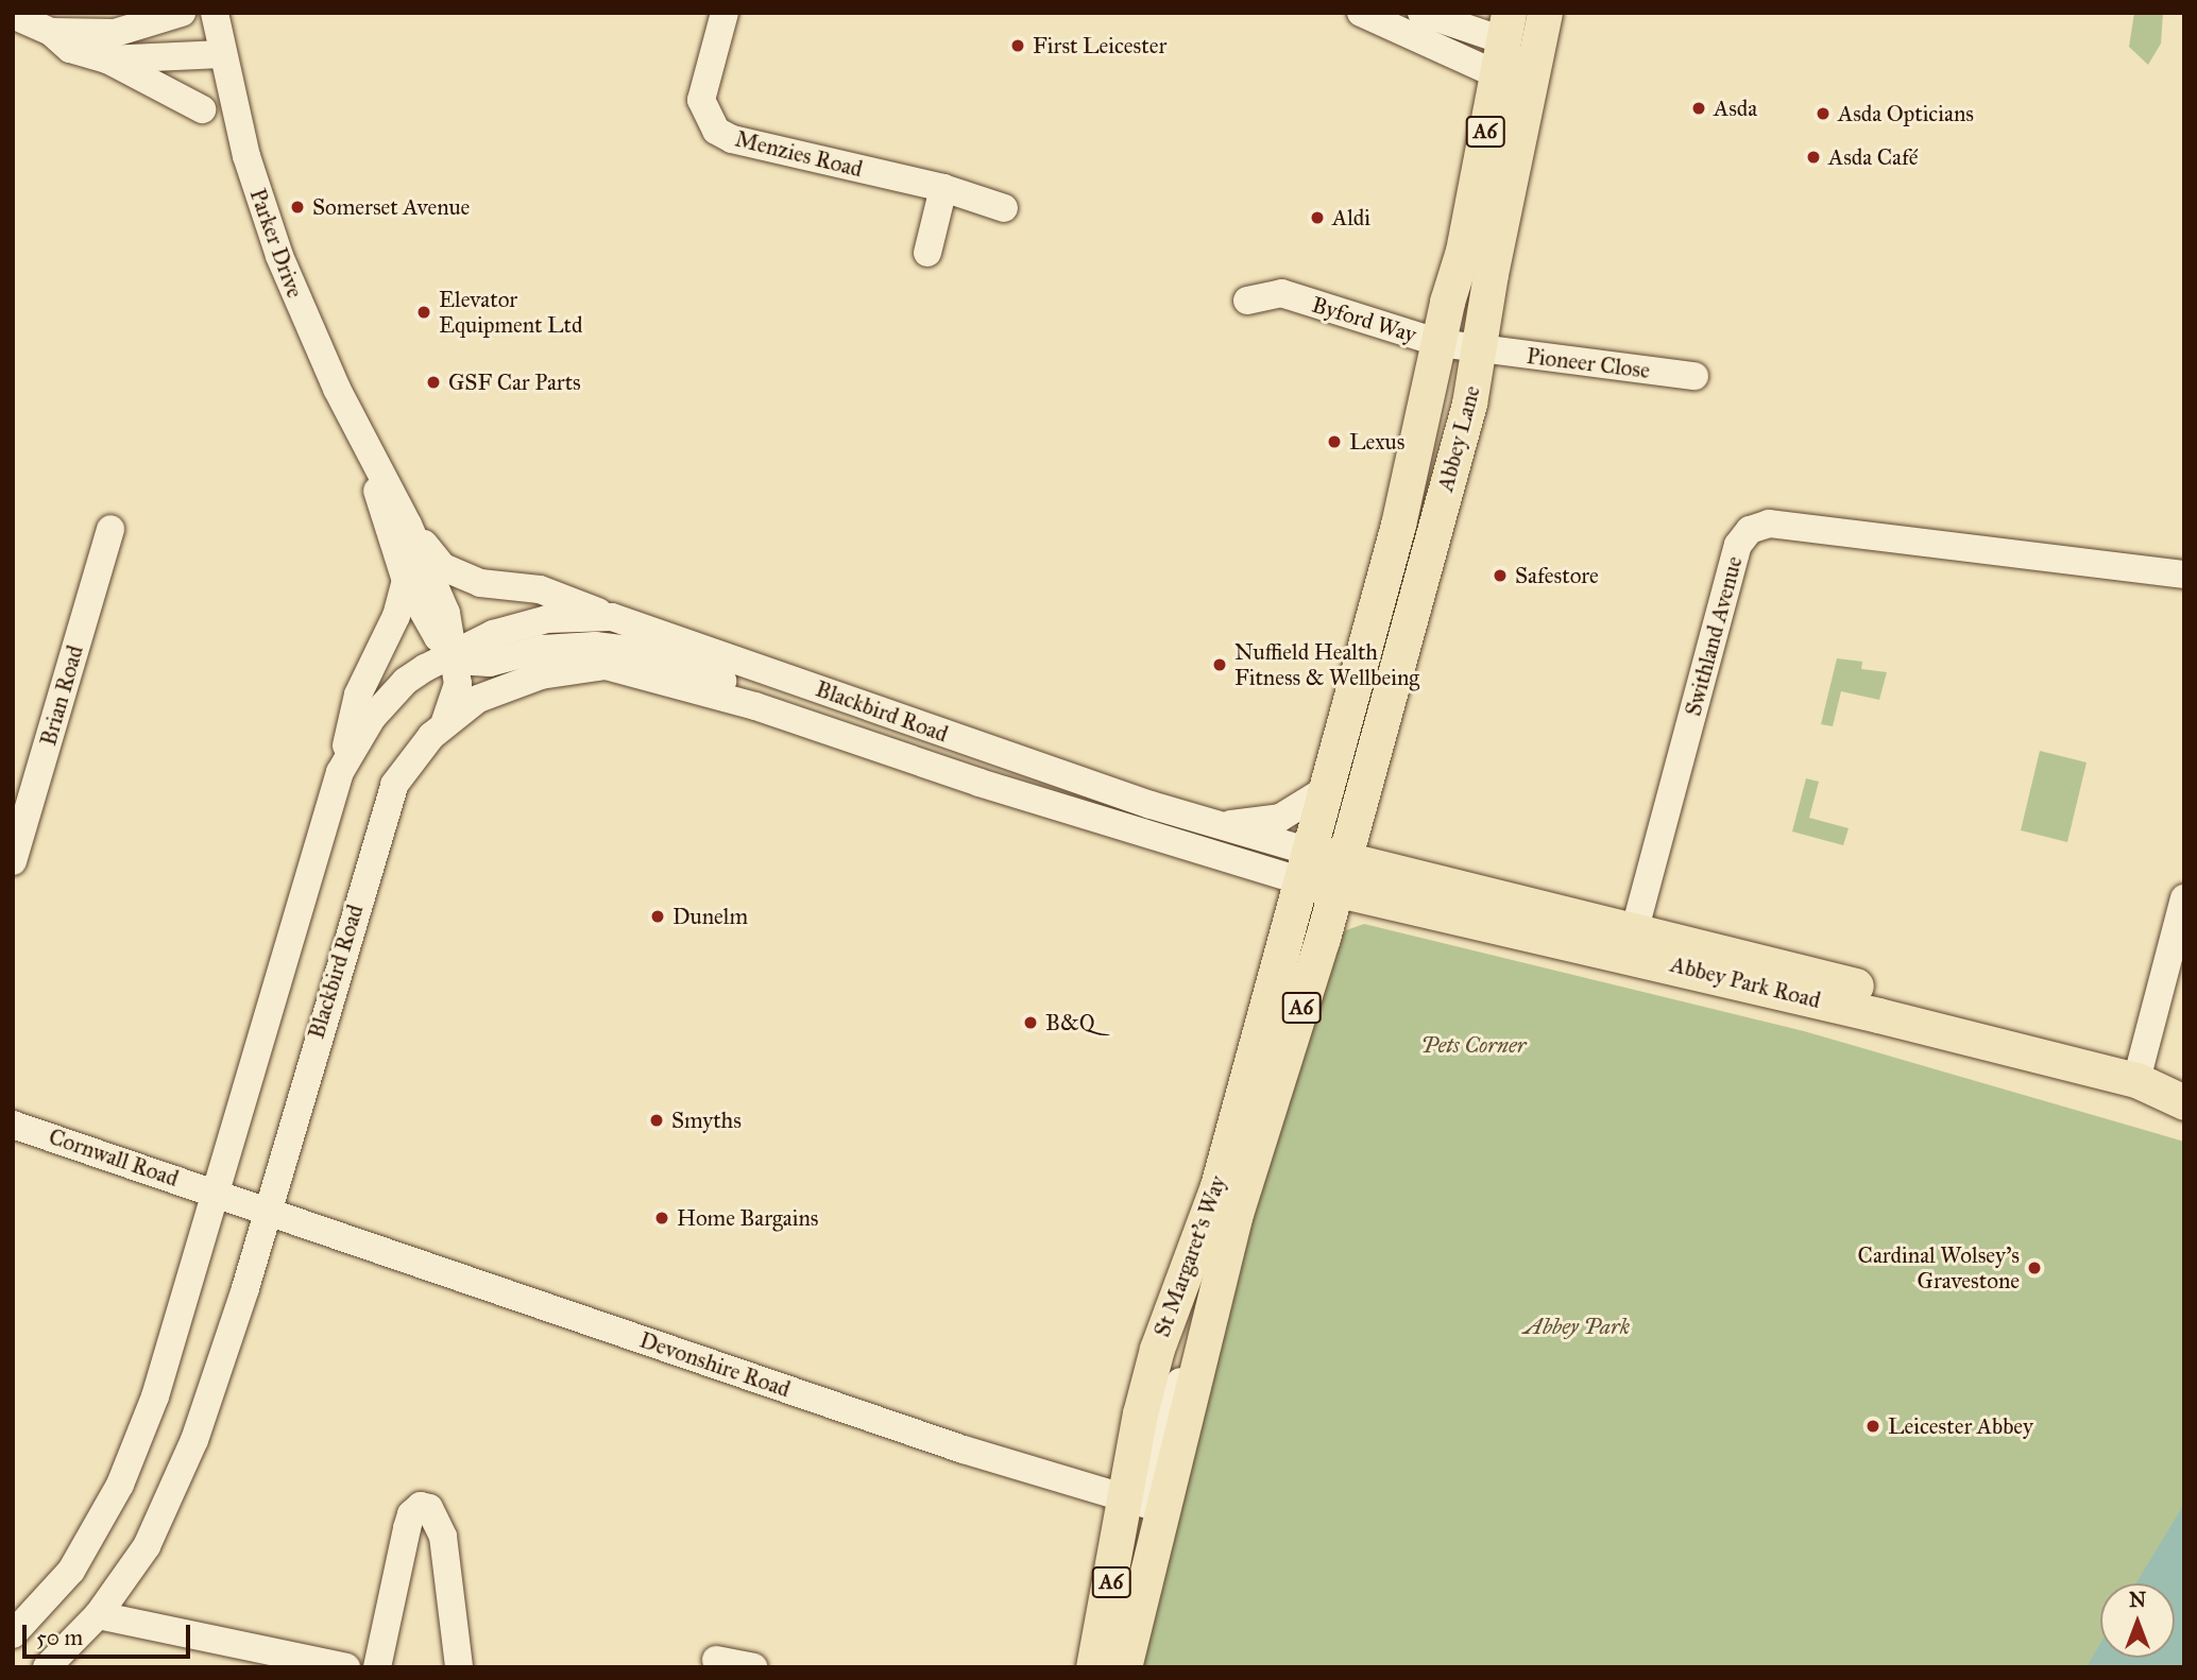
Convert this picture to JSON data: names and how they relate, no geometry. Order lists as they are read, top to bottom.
{
  "streets": {
    "main road": [
      "A6",
      "Abbey Lane",
      "Abbey Park Road",
      "St Margaret's Way"
    ],
    "street": [
      "Menzies Road",
      "Parker Drive",
      "Byford Way",
      "Pioneer Close",
      "Swithland Avenue",
      "Brian Road",
      "Blackbird Road",
      "Cornwall Road",
      "Devonshire Road"
    ]
  },
  "crossings": [
    ["Parker Drive", "Blackbird Road"],
    ["Byford Way", "Pioneer Close"],
    ["Byford Way", "Abbey Lane"],
    ["Pioneer Close", "Abbey Lane"],
    ["Abbey Lane", "Blackbird Road"],
    ["Abbey Lane", "Abbey Park Road"],
    ["Abbey Lane", "St Margaret's Way"],
    ["Swithland Avenue", "Abbey Park Road"],
    ["Blackbird Road", "Abbey Park Road"],
    ["Blackbird Road", "Cornwall Road"],
    ["Blackbird Road", "St Margaret's Way"],
    ["Blackbird Road", "Devonshire Road"],
    ["Abbey Park Road", "St Margaret's Way"],
    ["St Margaret's Way", "Devonshire Road"]
  ],
  "parks": ["Pets Corner", "Abbey Park"],
  "places": [
    "First Leicester",
    "Asda",
    "Asda Opticians",
    "Asda Café",
    "Somerset Avenue",
    "Aldi",
    "Elevator Equipment Ltd",
    "GSF Car Parts",
    "Lexus",
    "Safestore",
    "Nuffield Health Fitness & Wellbeing",
    "Dunelm",
    "B&Q",
    "Smyths",
    "Home Bargains",
    "Cardinal Wolsey's Gravestone",
    "Leicester Abbey"
  ],
  "scale_bar": "50 m",
  "north": "top"
}
